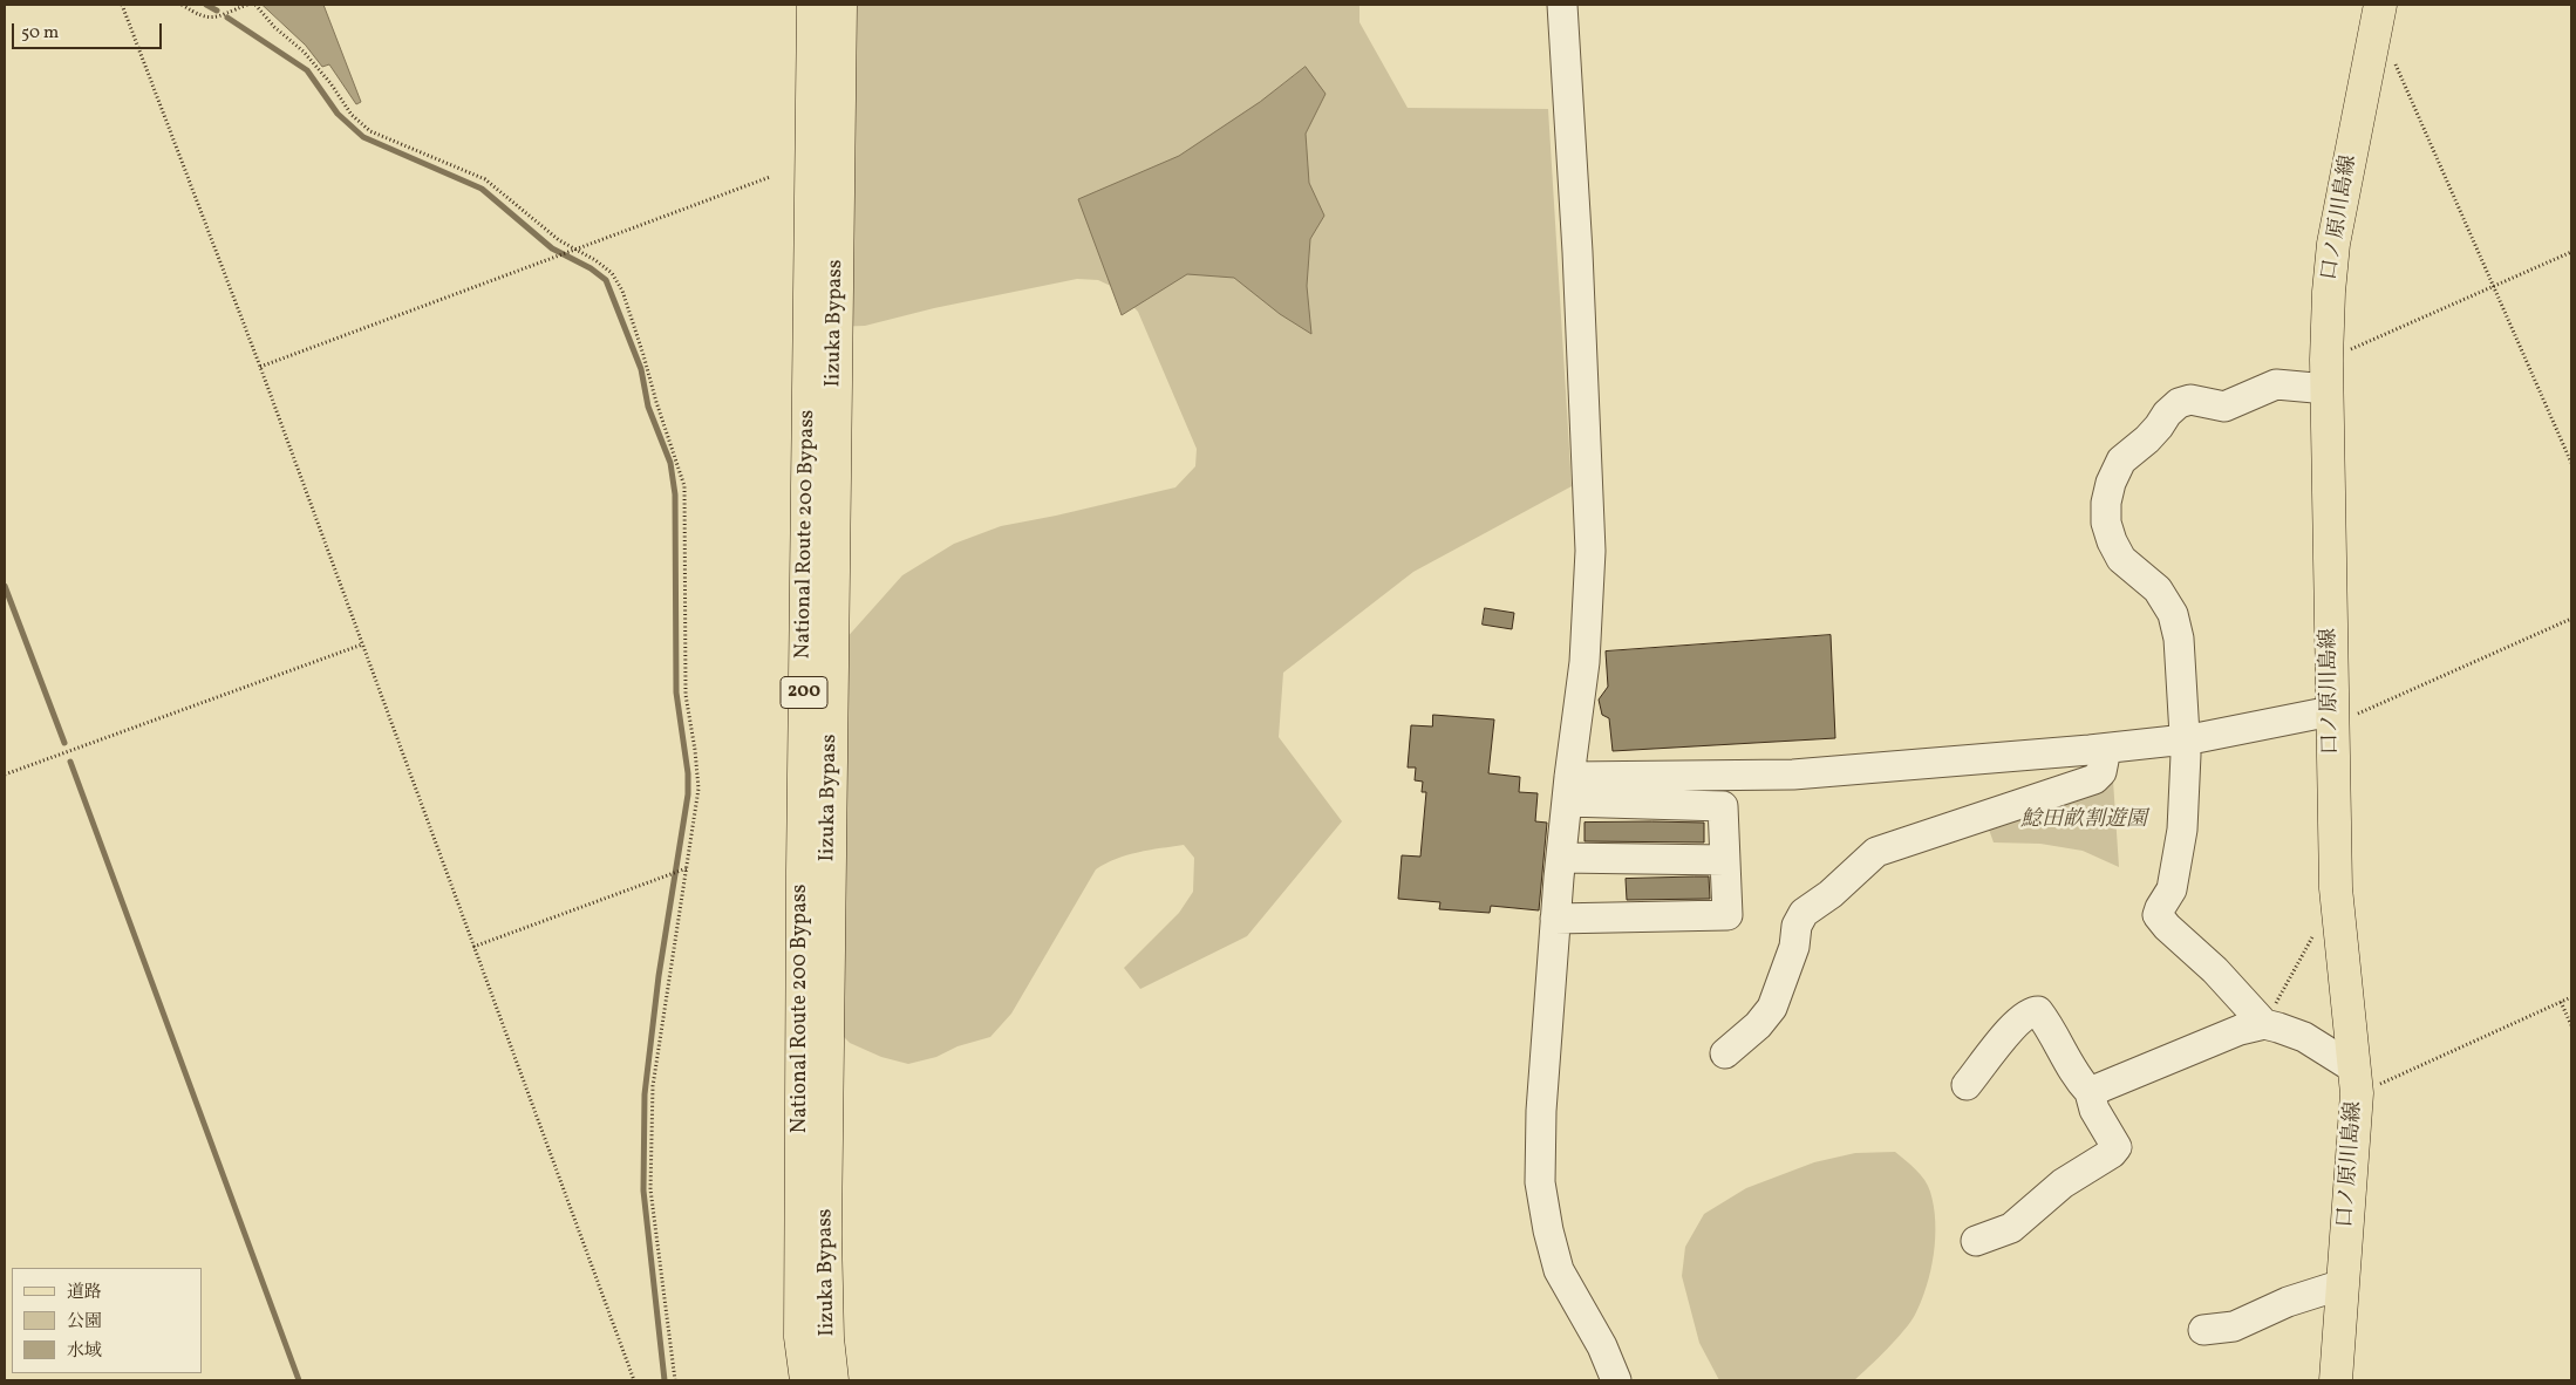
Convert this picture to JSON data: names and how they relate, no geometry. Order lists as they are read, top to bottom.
{
  "streets": {
    "main road": [
      "口ノ原川島線",
      "Iizuka Bypass",
      "National Route 200 Bypass",
      "200"
    ]
  },
  "parks": ["鯰田畝割遊園"],
  "legend": ["道路", "公園", "水域"],
  "scale_bar": "50 m"
}
